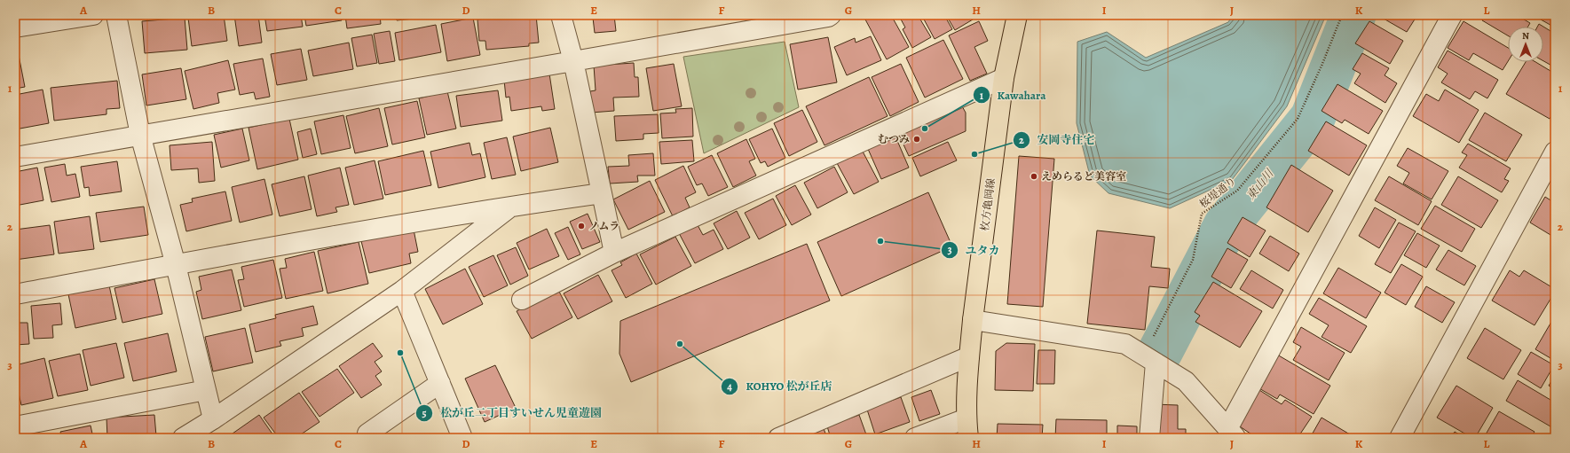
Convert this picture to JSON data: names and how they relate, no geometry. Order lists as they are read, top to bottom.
{
  "streets": {
    "main road": ["枚方亀岡線"],
    "path": ["桜堤通り"]
  },
  "water": ["東山川"],
  "places": [
    "Kawahara",
    "むつみ",
    "安岡寺住宅",
    "えめらるど美容室",
    "ノムラ",
    "ユタカ",
    "KOHYO 松が丘店",
    "松が丘二丁目すいせん児童遊園"
  ],
  "north": "top",
  "grid": {
    "columns": [
      "A",
      "B",
      "C",
      "D",
      "E",
      "F",
      "G",
      "H",
      "I",
      "J",
      "K",
      "L"
    ],
    "rows": ["1", "2", "3"]
  }
}
